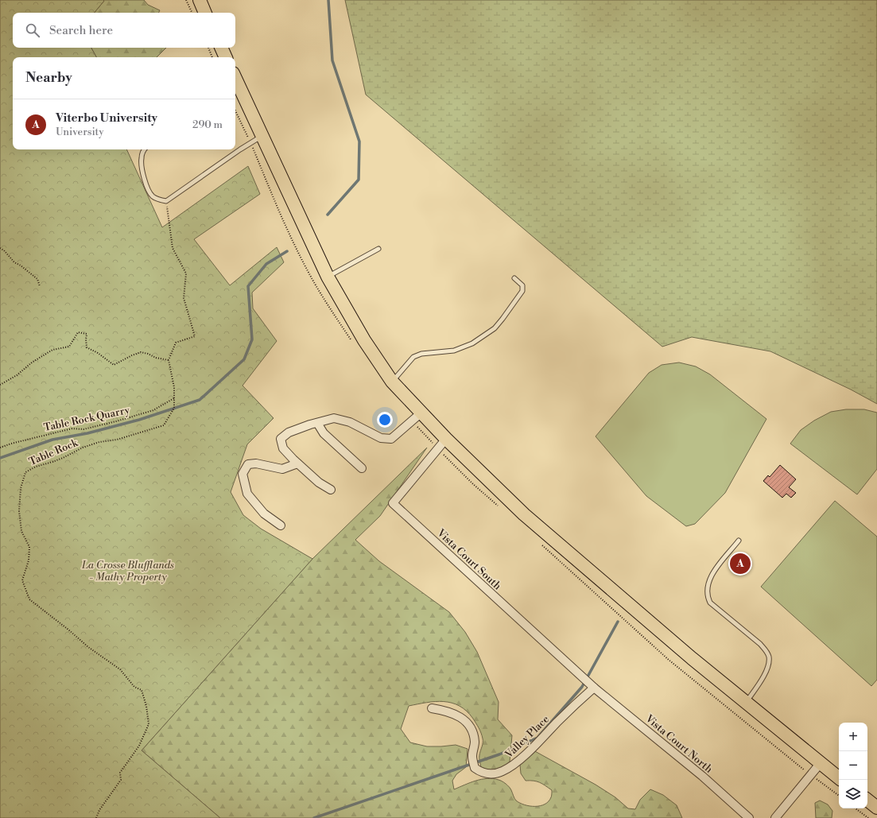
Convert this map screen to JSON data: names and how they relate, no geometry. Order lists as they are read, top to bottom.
{
  "streets": {
    "street": ["Vista Court South", "Valley Place", "Vista Court North"],
    "path": ["Table Rock Quarry", "Table Rock"]
  },
  "crossings": [
    ["Table Rock Quarry", "Table Rock"],
    ["Vista Court South", "Valley Place"],
    ["Vista Court South", "Vista Court North"],
    ["Valley Place", "Vista Court North"]
  ],
  "parks": ["La Crosse Blufflands - Mathy Property"],
  "page": {
    "search": "Search here",
    "heading": "Nearby",
    "list": [
      {
        "mark": "A",
        "name": "Viterbo University",
        "note": "University",
        "value": "290 m"
      }
    ],
    "pins": "A",
    "map_buttons": ["+", "−"]
  }
}
